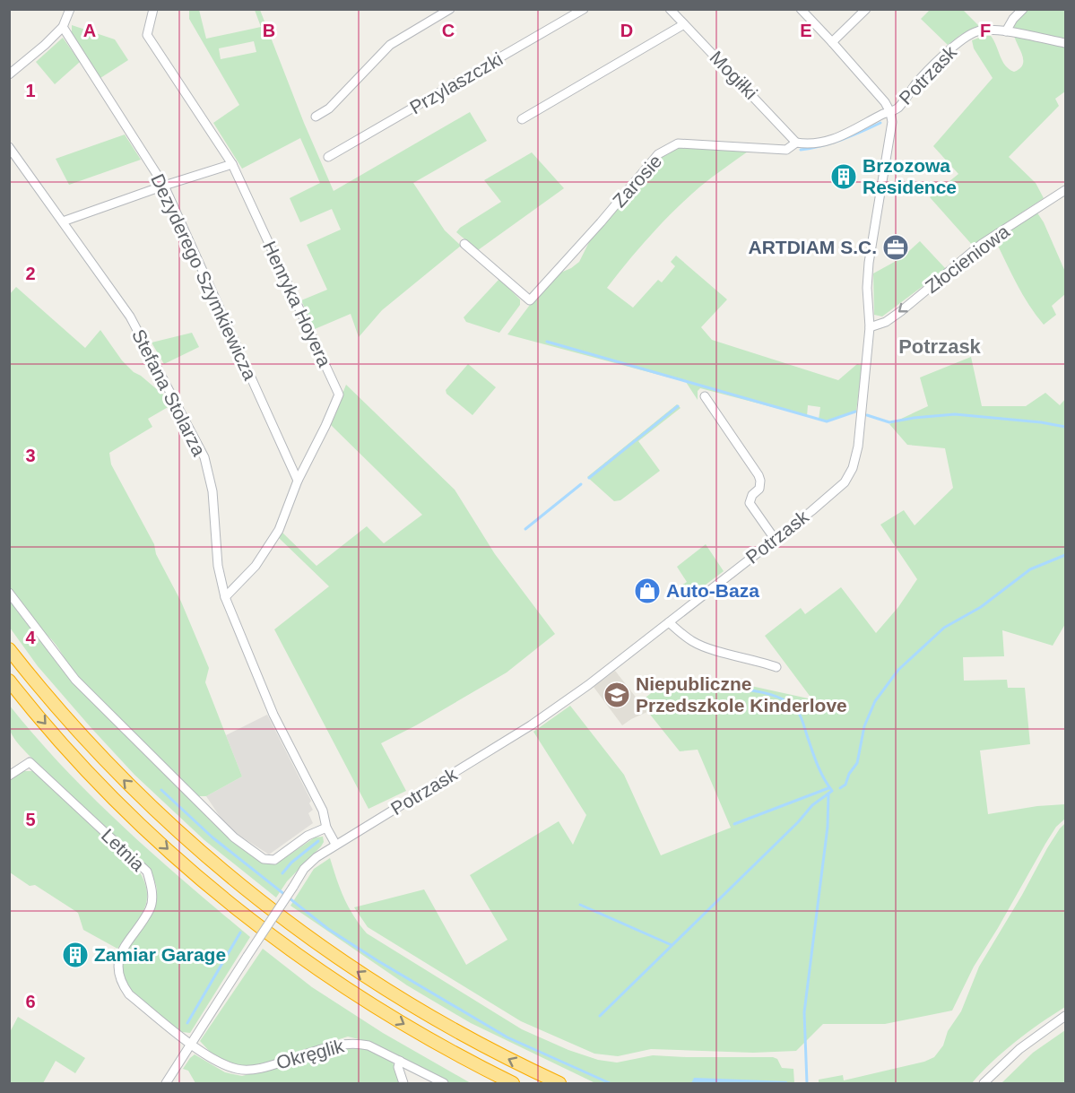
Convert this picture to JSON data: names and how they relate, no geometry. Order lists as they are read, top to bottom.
{
  "streets": {
    "street": [
      "Mogiłki",
      "Potrzask",
      "Przylaszczki",
      "Zarosie",
      "Złocieniowa",
      "Dezyderego Szymkiewicza",
      "Henryka Hoyera",
      "Stefana Stolarza",
      "Letnia",
      "Okręglik"
    ]
  },
  "crossings": [
    ["Mogiłki", "Zarosie"],
    ["Potrzask", "Zarosie"],
    ["Potrzask", "Złocieniowa"],
    ["Potrzask", "Stefana Stolarza"],
    ["Potrzask", "Letnia"],
    ["Potrzask", "Okręglik"],
    ["Dezyderego Szymkiewicza", "Henryka Hoyera"],
    ["Henryka Hoyera", "Stefana Stolarza"],
    ["Letnia", "Okręglik"]
  ],
  "one_way": ["Złocieniowa"],
  "districts": ["Potrzask"],
  "places": {
    "building": ["Brzozowa Residence", "Zamiar Garage"],
    "office": ["ARTDIAM S.C."],
    "shop": ["Auto-Baza"],
    "school or university": ["Niepubliczne Przedszkole Kinderlove"]
  },
  "grid": {
    "columns": [
      "A",
      "B",
      "C",
      "D",
      "E",
      "F"
    ],
    "rows": [
      "1",
      "2",
      "3",
      "4",
      "5",
      "6"
    ]
  }
}
